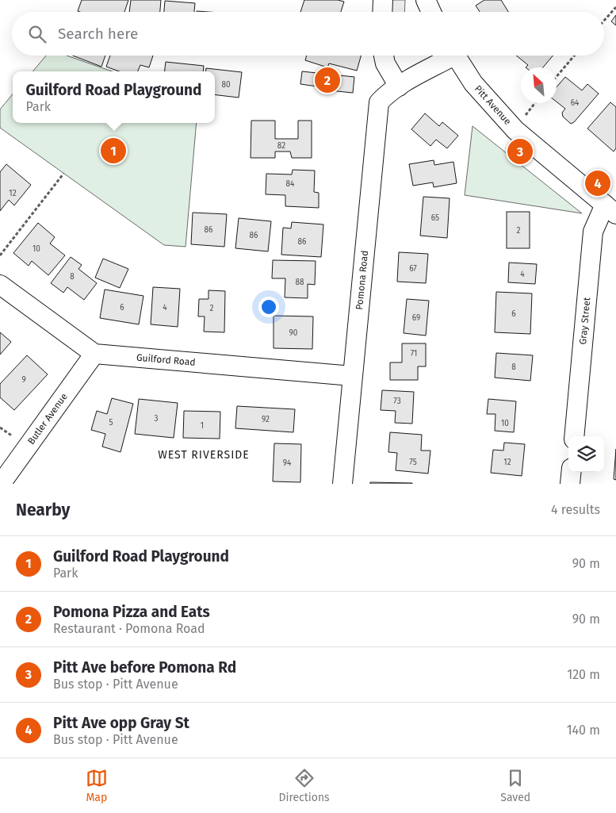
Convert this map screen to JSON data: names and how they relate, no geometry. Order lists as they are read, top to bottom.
{
  "streets": {
    "street": [
      "Pitt Avenue",
      "Pomona Road",
      "Gray Street",
      "Guilford Road",
      "Butler Avenue"
    ]
  },
  "crossings": [
    ["Pitt Avenue", "Gray Street"],
    ["Pomona Road", "Guilford Road"],
    ["Guilford Road", "Butler Avenue"]
  ],
  "districts": ["WEST RIVERSIDE"],
  "house_numbers": [
    "80",
    "64",
    "82",
    "84",
    "12",
    "65",
    "86",
    "2",
    "86",
    "86",
    "10",
    "67",
    "4",
    "8",
    "88",
    "6",
    "4",
    "2",
    "6",
    "69",
    "90",
    "71",
    "8",
    "9",
    "73",
    "3",
    "92",
    "5",
    "10",
    "1",
    "75",
    "12",
    "94"
  ],
  "north": "top left",
  "page": {
    "search": "Search here",
    "pins": [
      "2",
      "1",
      "3",
      "4"
    ],
    "popup": ["Guilford Road Playground", "Park"],
    "heading": ["Nearby", "4 results"],
    "list": [
      {
        "mark": "1",
        "name": "Guilford Road Playground",
        "note": "Park",
        "value": "90 m"
      },
      {
        "mark": "2",
        "name": "Pomona Pizza and Eats",
        "note": "Restaurant · Pomona Road",
        "value": "90 m"
      },
      {
        "mark": "3",
        "name": "Pitt Ave before Pomona Rd",
        "note": "Bus stop · Pitt Avenue",
        "value": "120 m"
      },
      {
        "mark": "4",
        "name": "Pitt Ave opp Gray St",
        "note": "Bus stop · Pitt Avenue",
        "value": "140 m"
      }
    ],
    "nav": ["Map", "Directions", "Saved"]
  }
}
